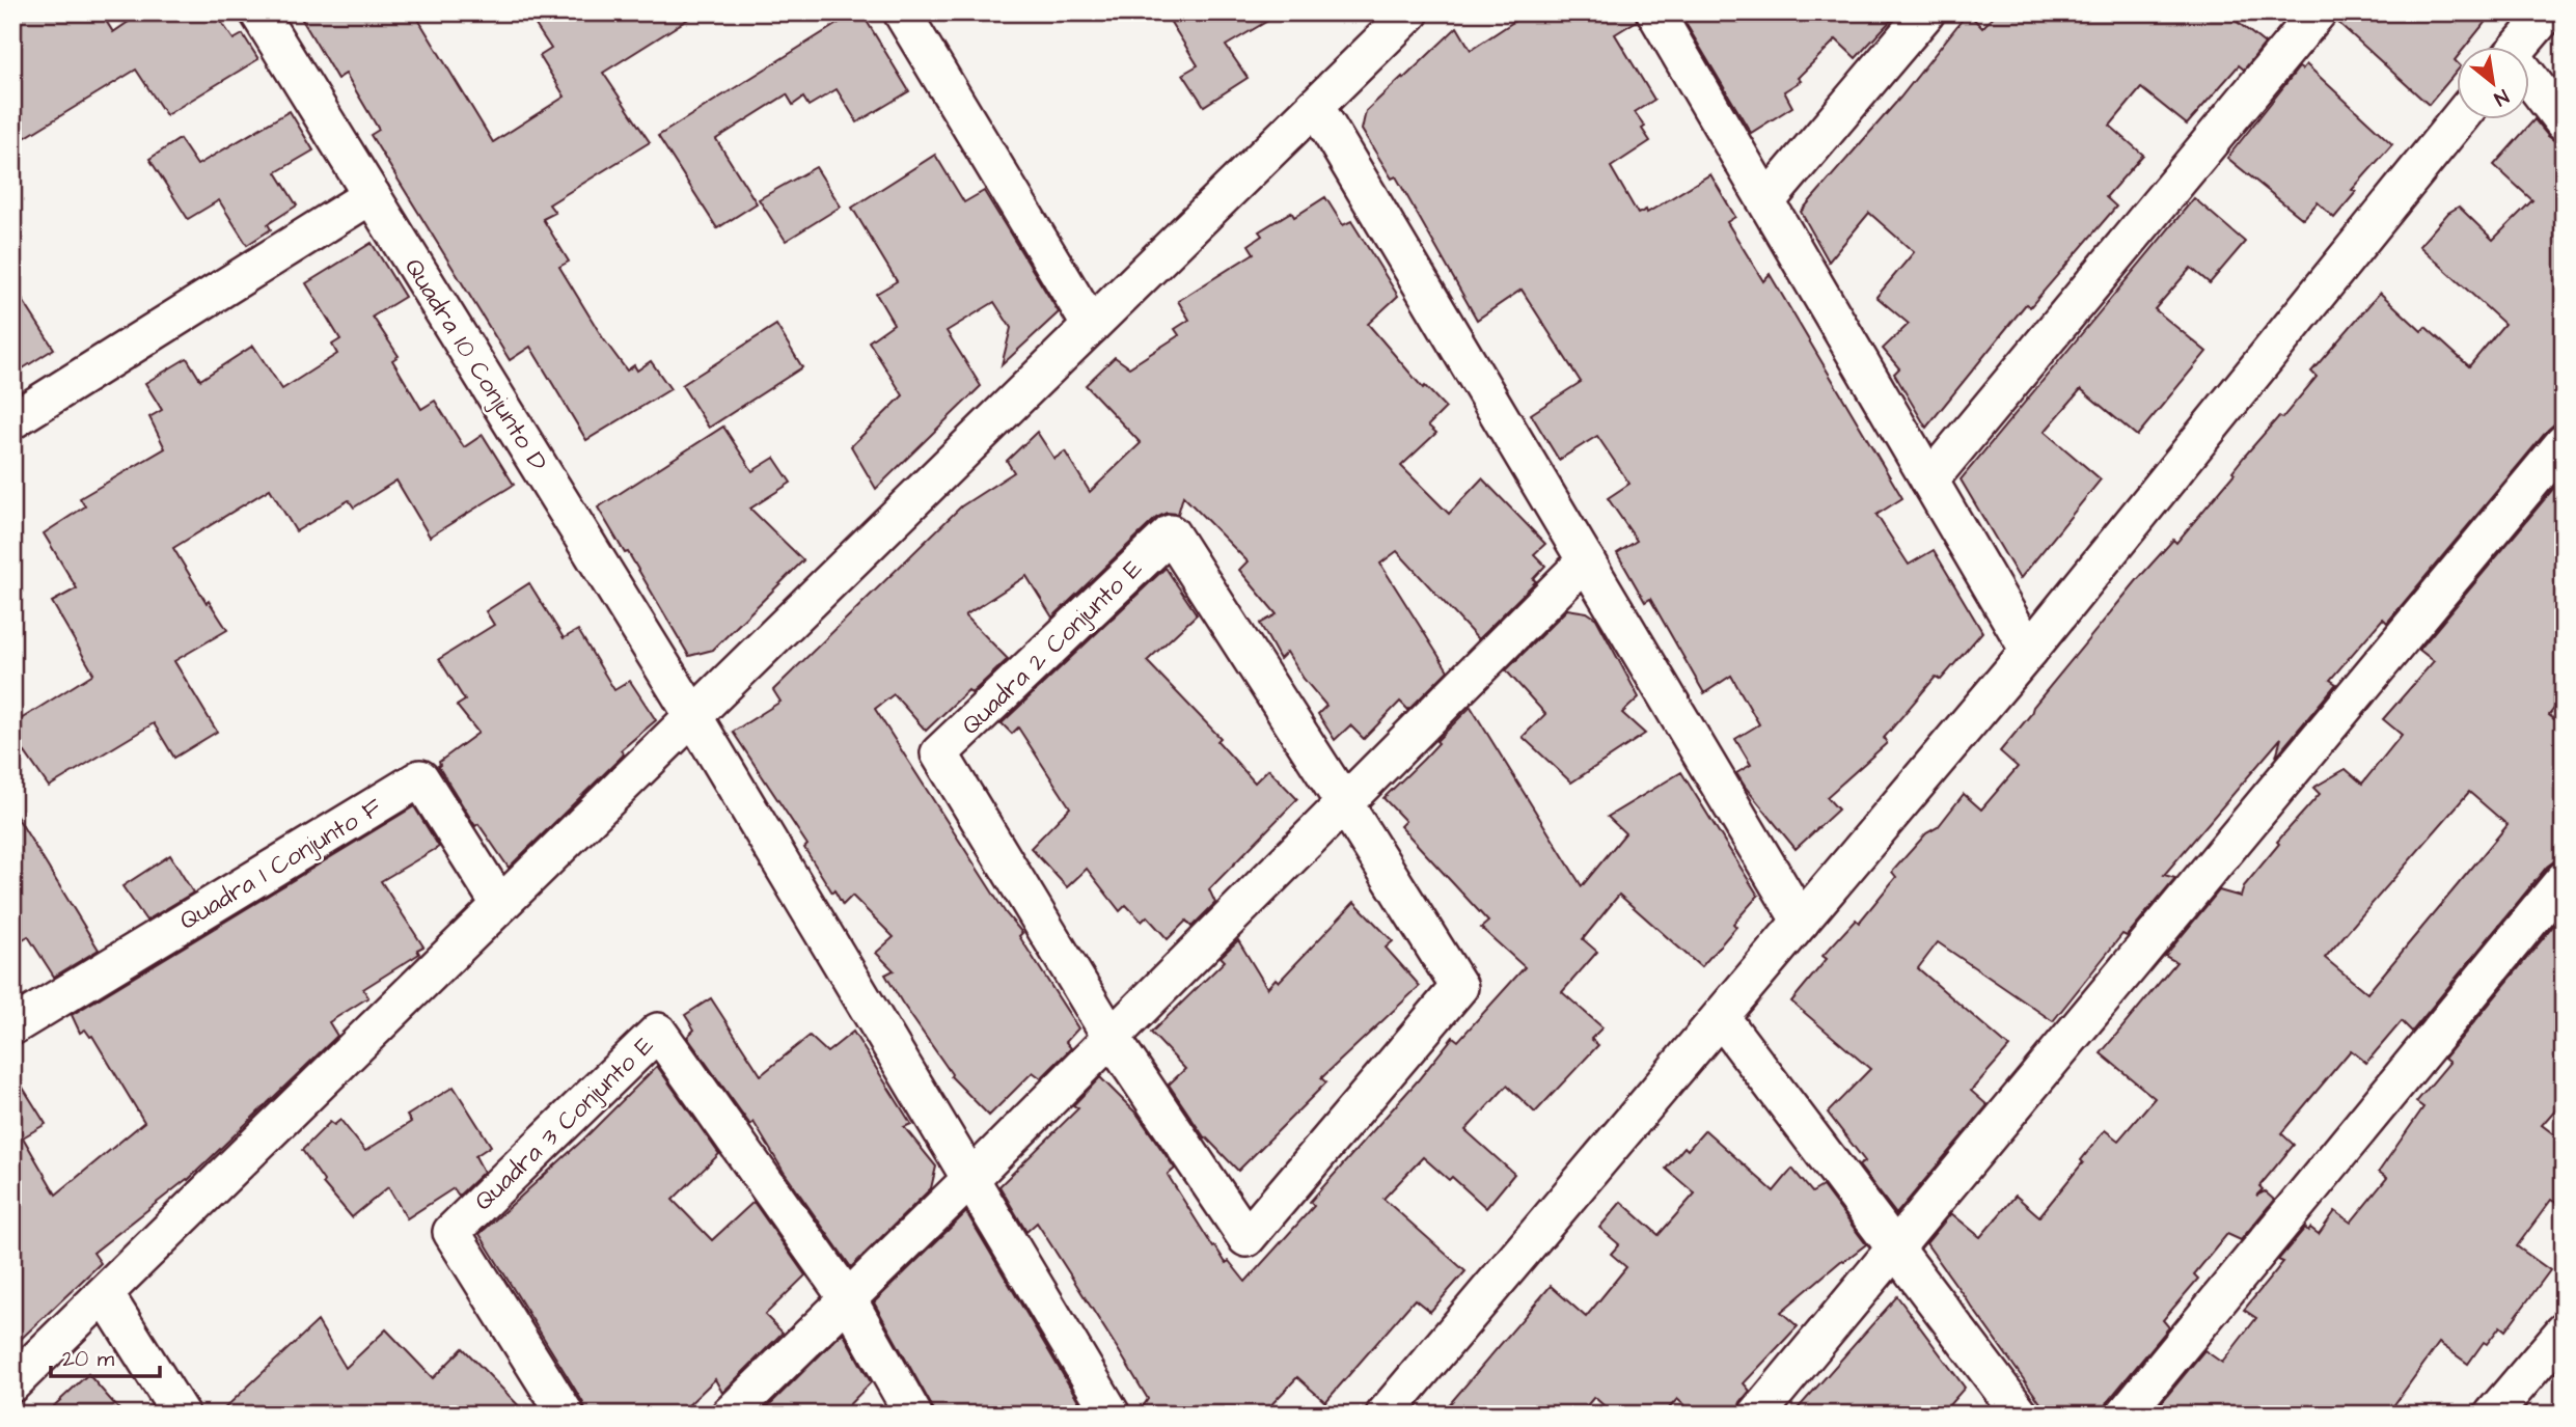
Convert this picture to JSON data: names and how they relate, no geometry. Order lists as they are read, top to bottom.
{
  "streets": {
    "street": [
      "Quadra 10 Conjunto D",
      "Quadra 2 Conjunto E",
      "Quadra 1 Conjunto F",
      "Quadra 3 Conjunto E"
    ]
  },
  "scale_bar": "20 m",
  "north": "bottom right"
}
